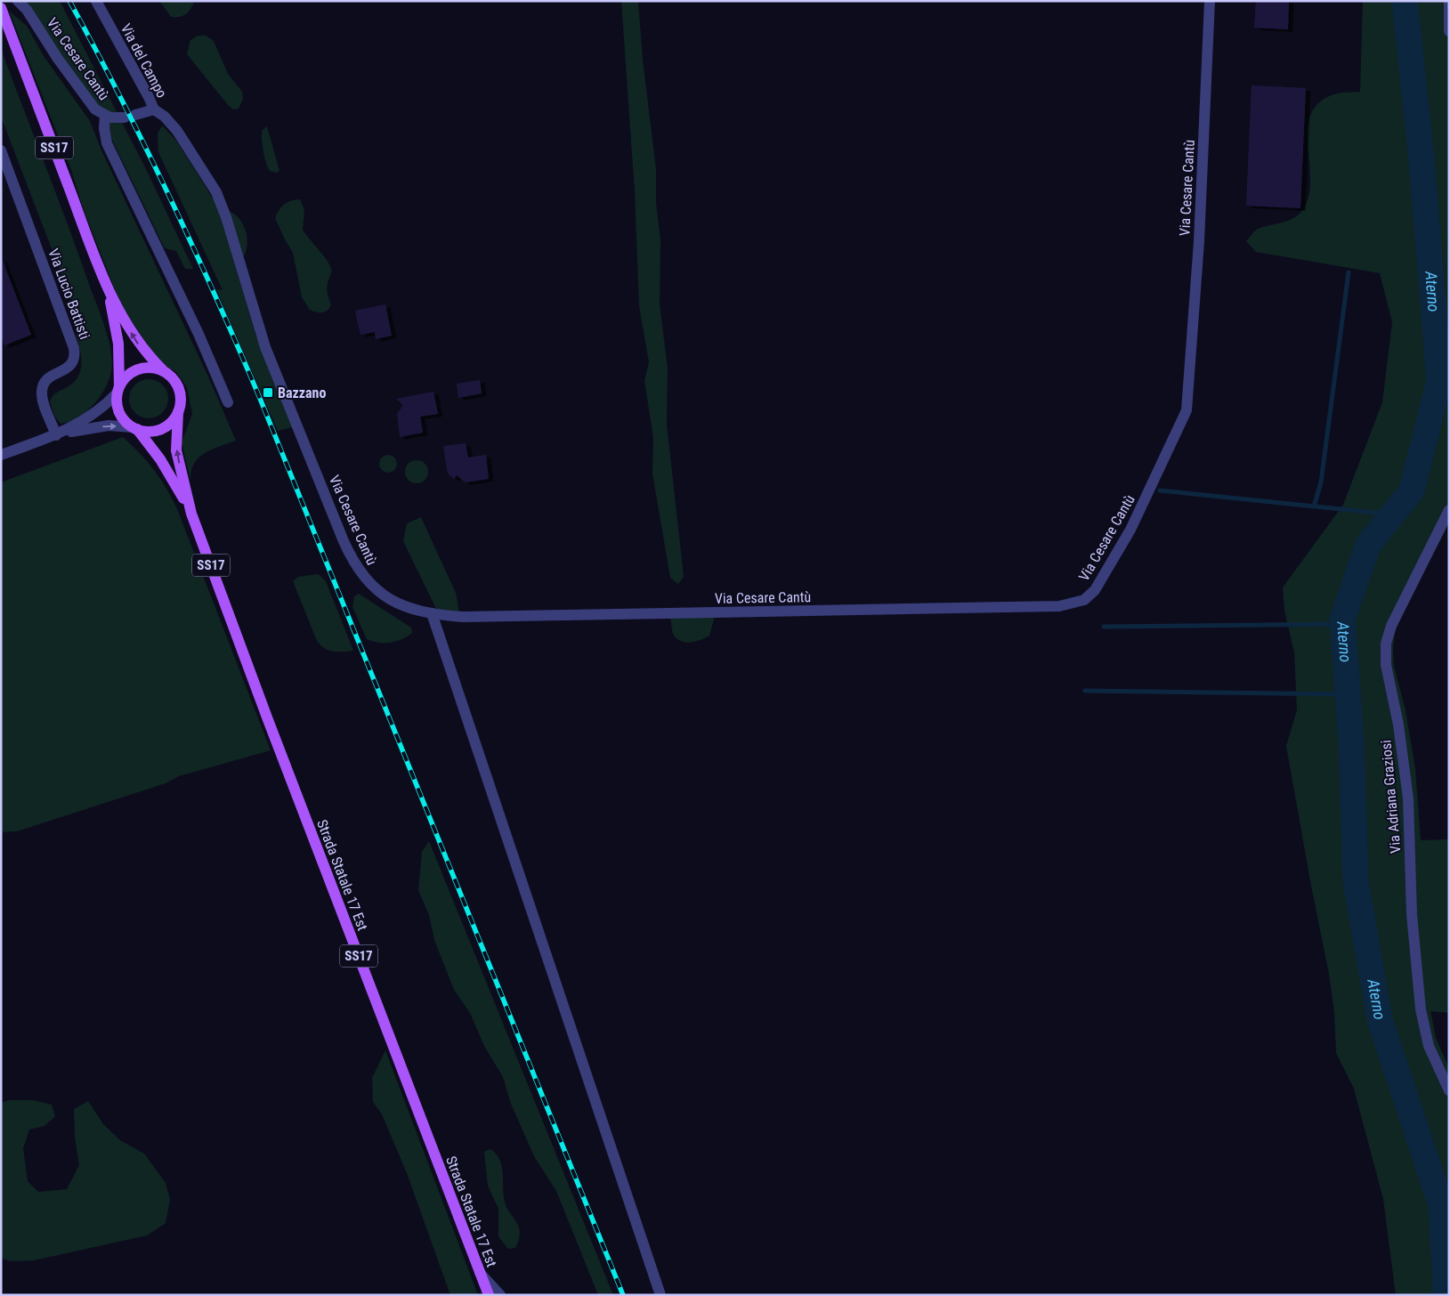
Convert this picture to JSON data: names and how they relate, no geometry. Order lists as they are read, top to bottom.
{
  "streets": {
    "main road": ["SS17", "Strada Statale 17 Est"],
    "street": [
      "Via Cesare Cantù",
      "Via del Campo",
      "Via Lucio Battisti",
      "Via Adriana Graziosi"
    ]
  },
  "crossings": [
    ["Via Cesare Cantù", "Via del Campo"],
    ["SS17", "Strada Statale 17 Est"]
  ],
  "water": ["Aterno"],
  "places": {
    "transit": ["Bazzano"]
  }
}
